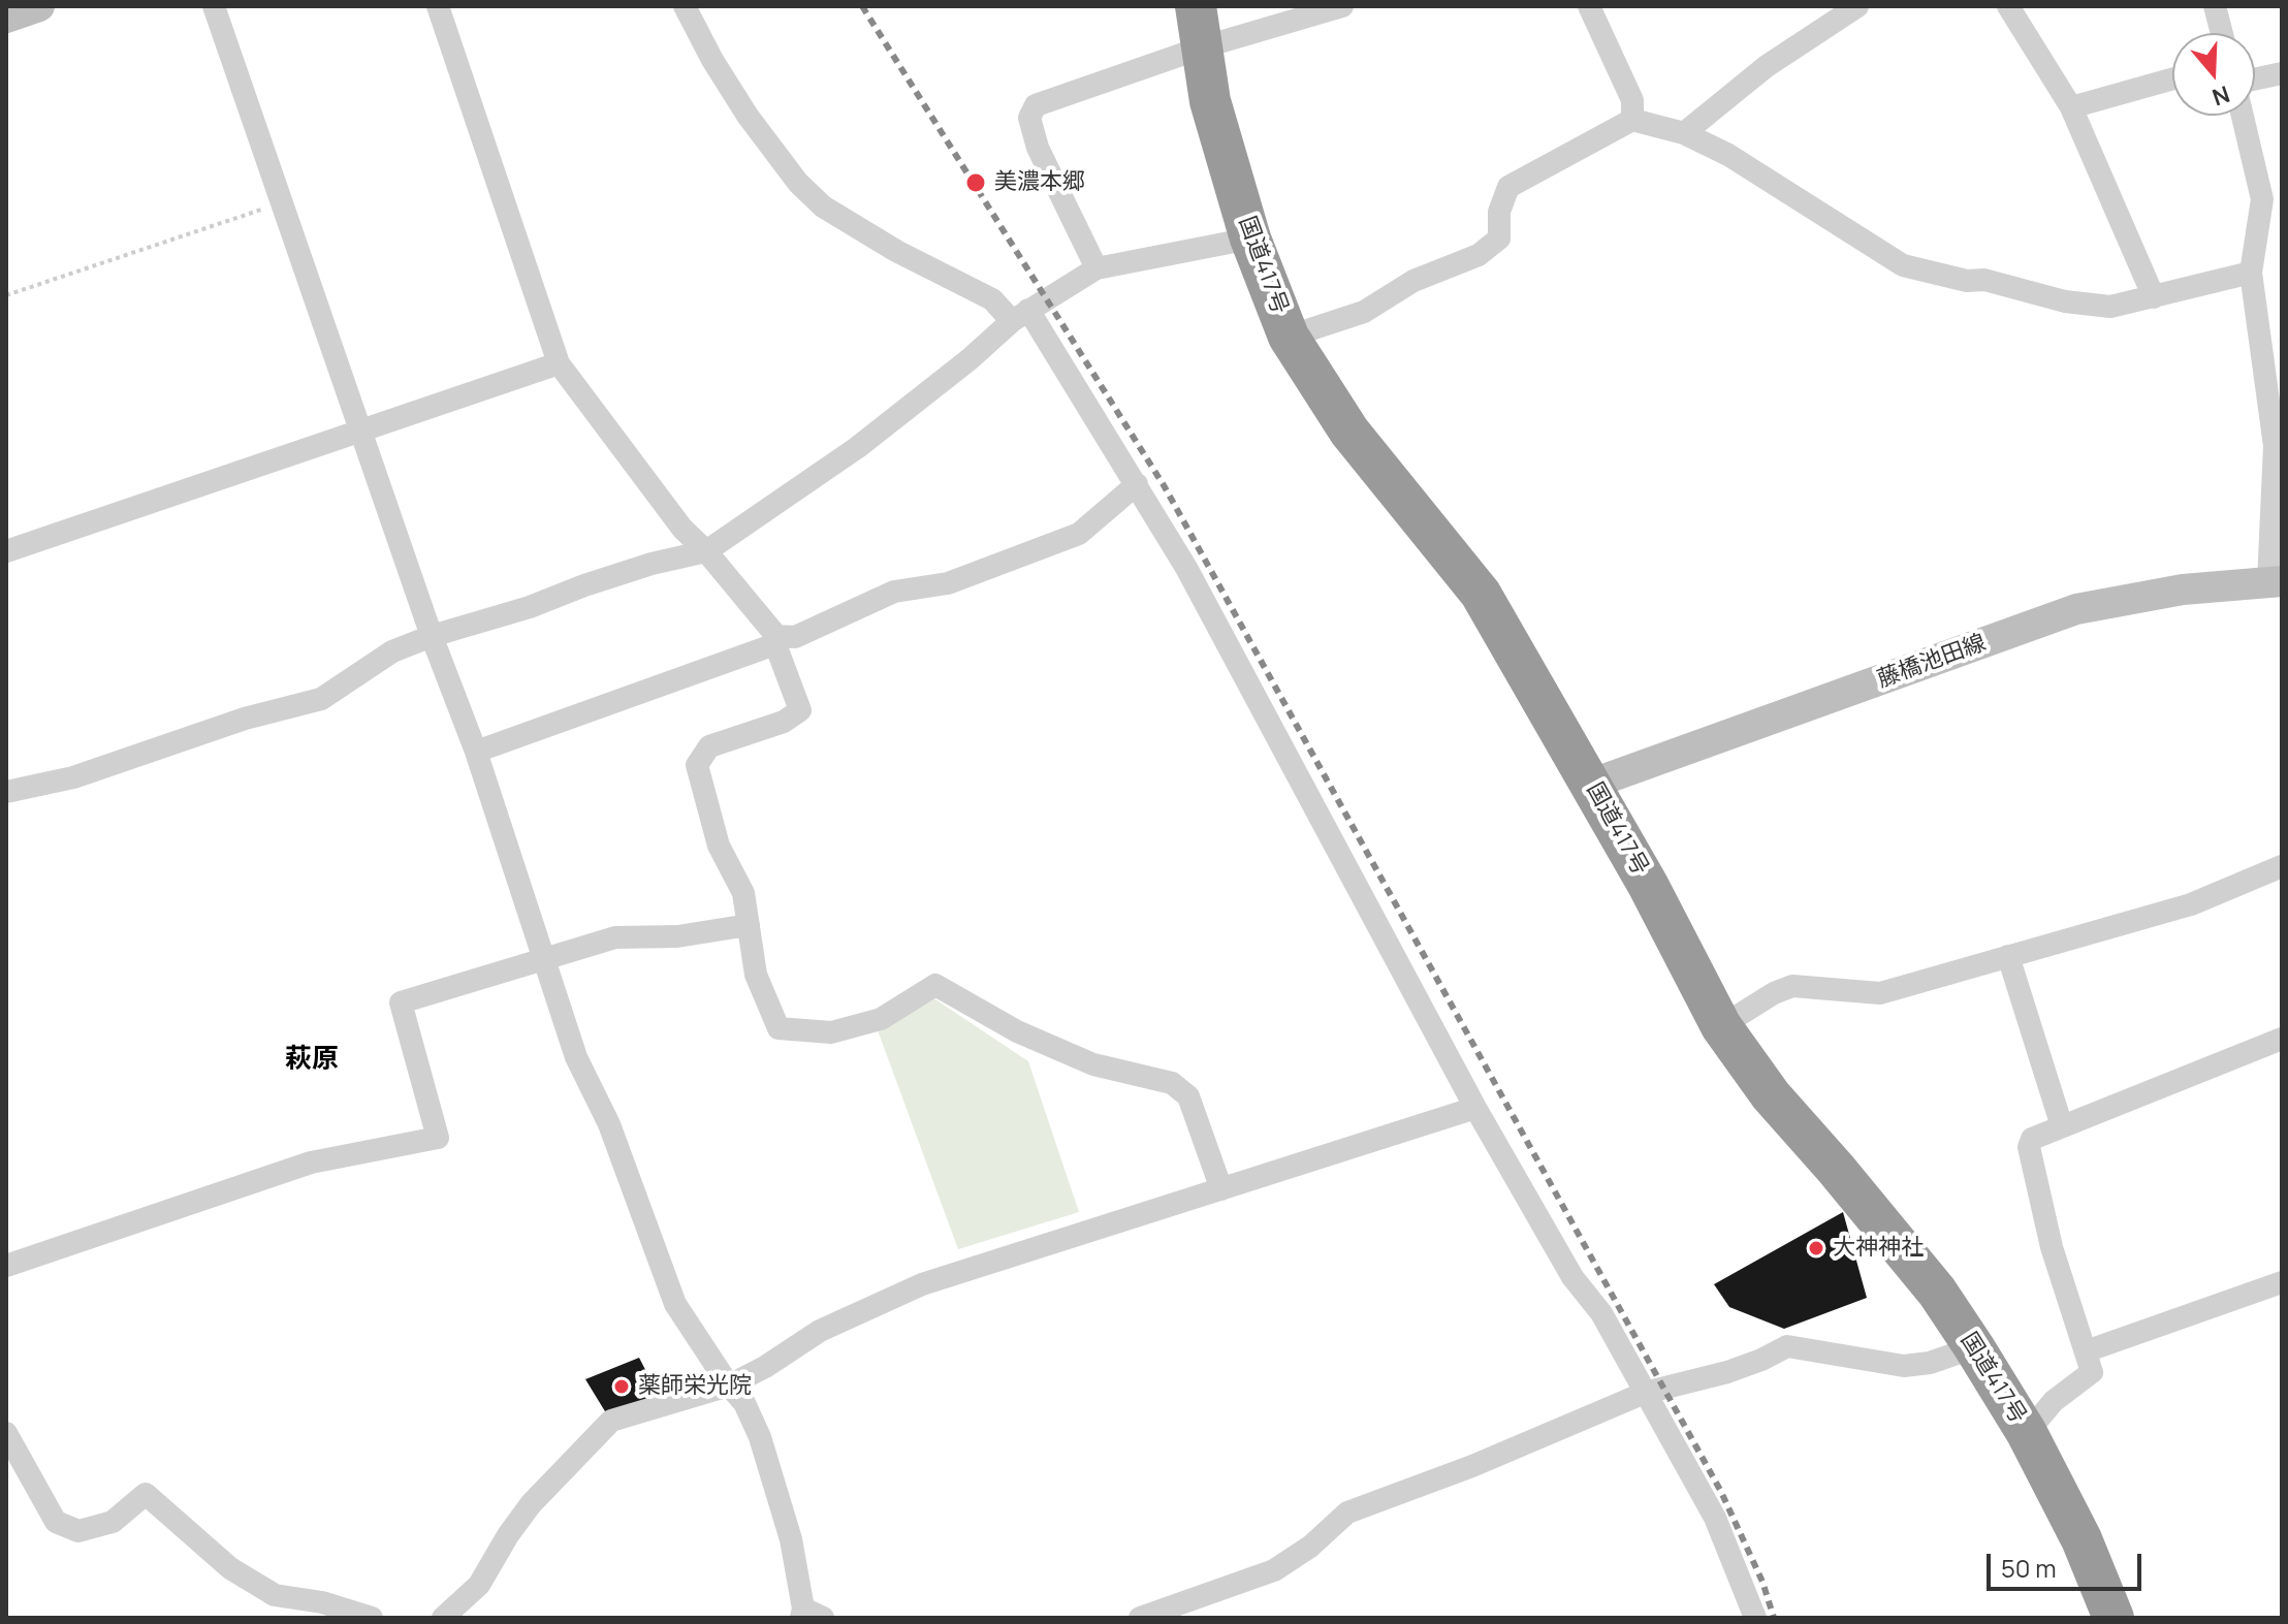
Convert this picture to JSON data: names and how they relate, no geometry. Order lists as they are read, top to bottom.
{
  "streets": {
    "highway": ["国道417号"],
    "main road": ["藤橋池田線"]
  },
  "crossings": [
    ["国道417号", "藤橋池田線"]
  ],
  "districts": ["萩原"],
  "places": ["美濃本郷", "大神神社", "薬師栄光院"],
  "scale_bar": "50 m",
  "north": "bottom"
}
